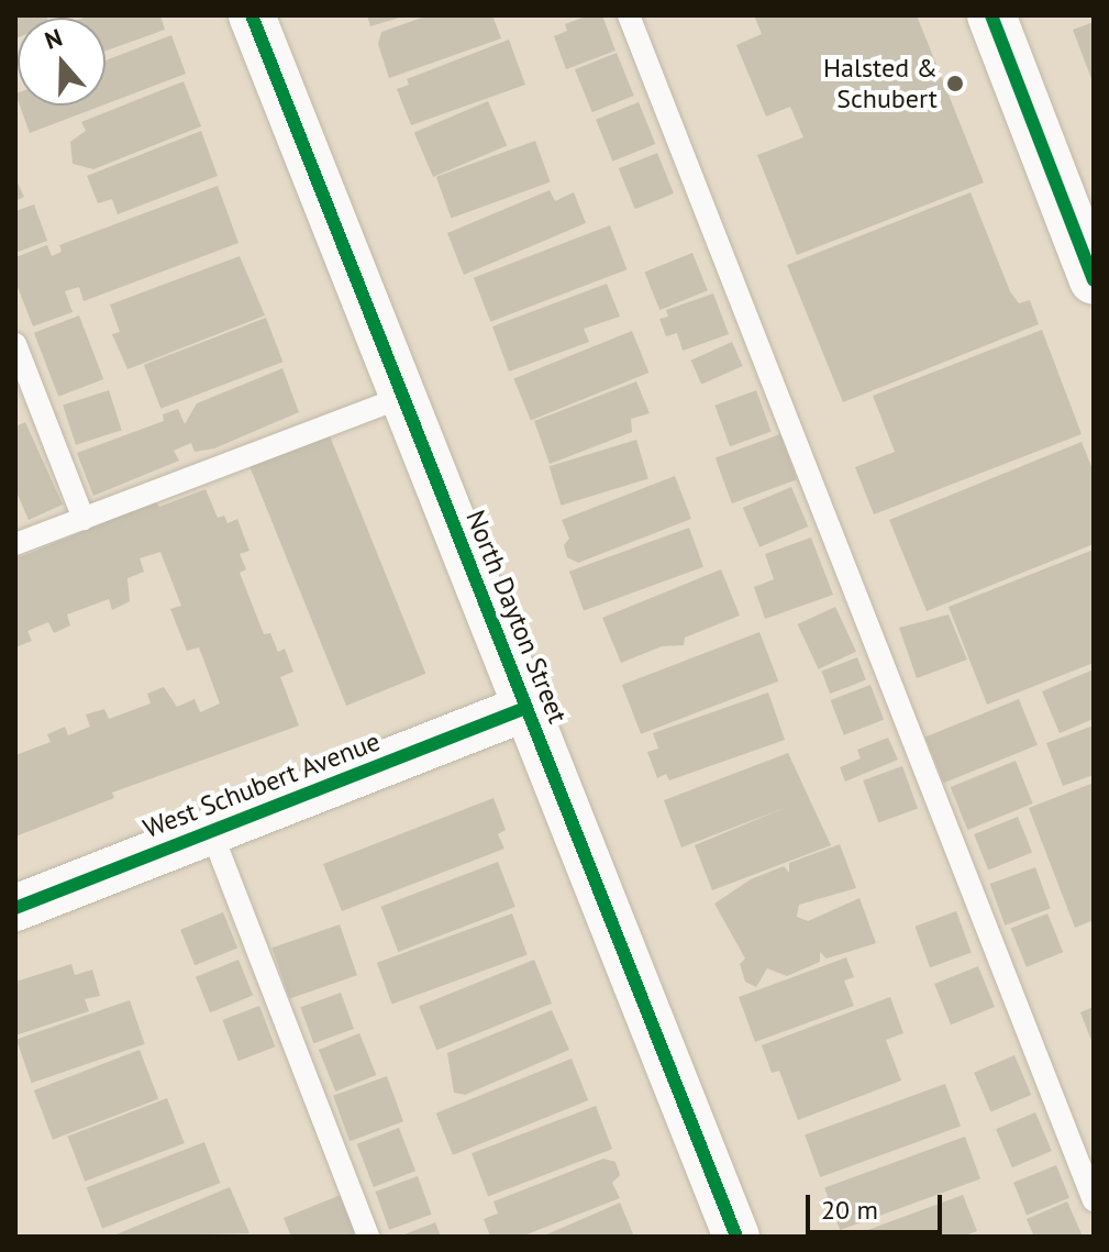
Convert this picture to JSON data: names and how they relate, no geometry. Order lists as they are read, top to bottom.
{
  "streets": {
    "street": ["North Dayton Street", "West Schubert Avenue"]
  },
  "crossings": [
    ["North Dayton Street", "West Schubert Avenue"]
  ],
  "places": ["Halsted & Schubert"],
  "scale_bar": "20 m",
  "north": "top"
}
